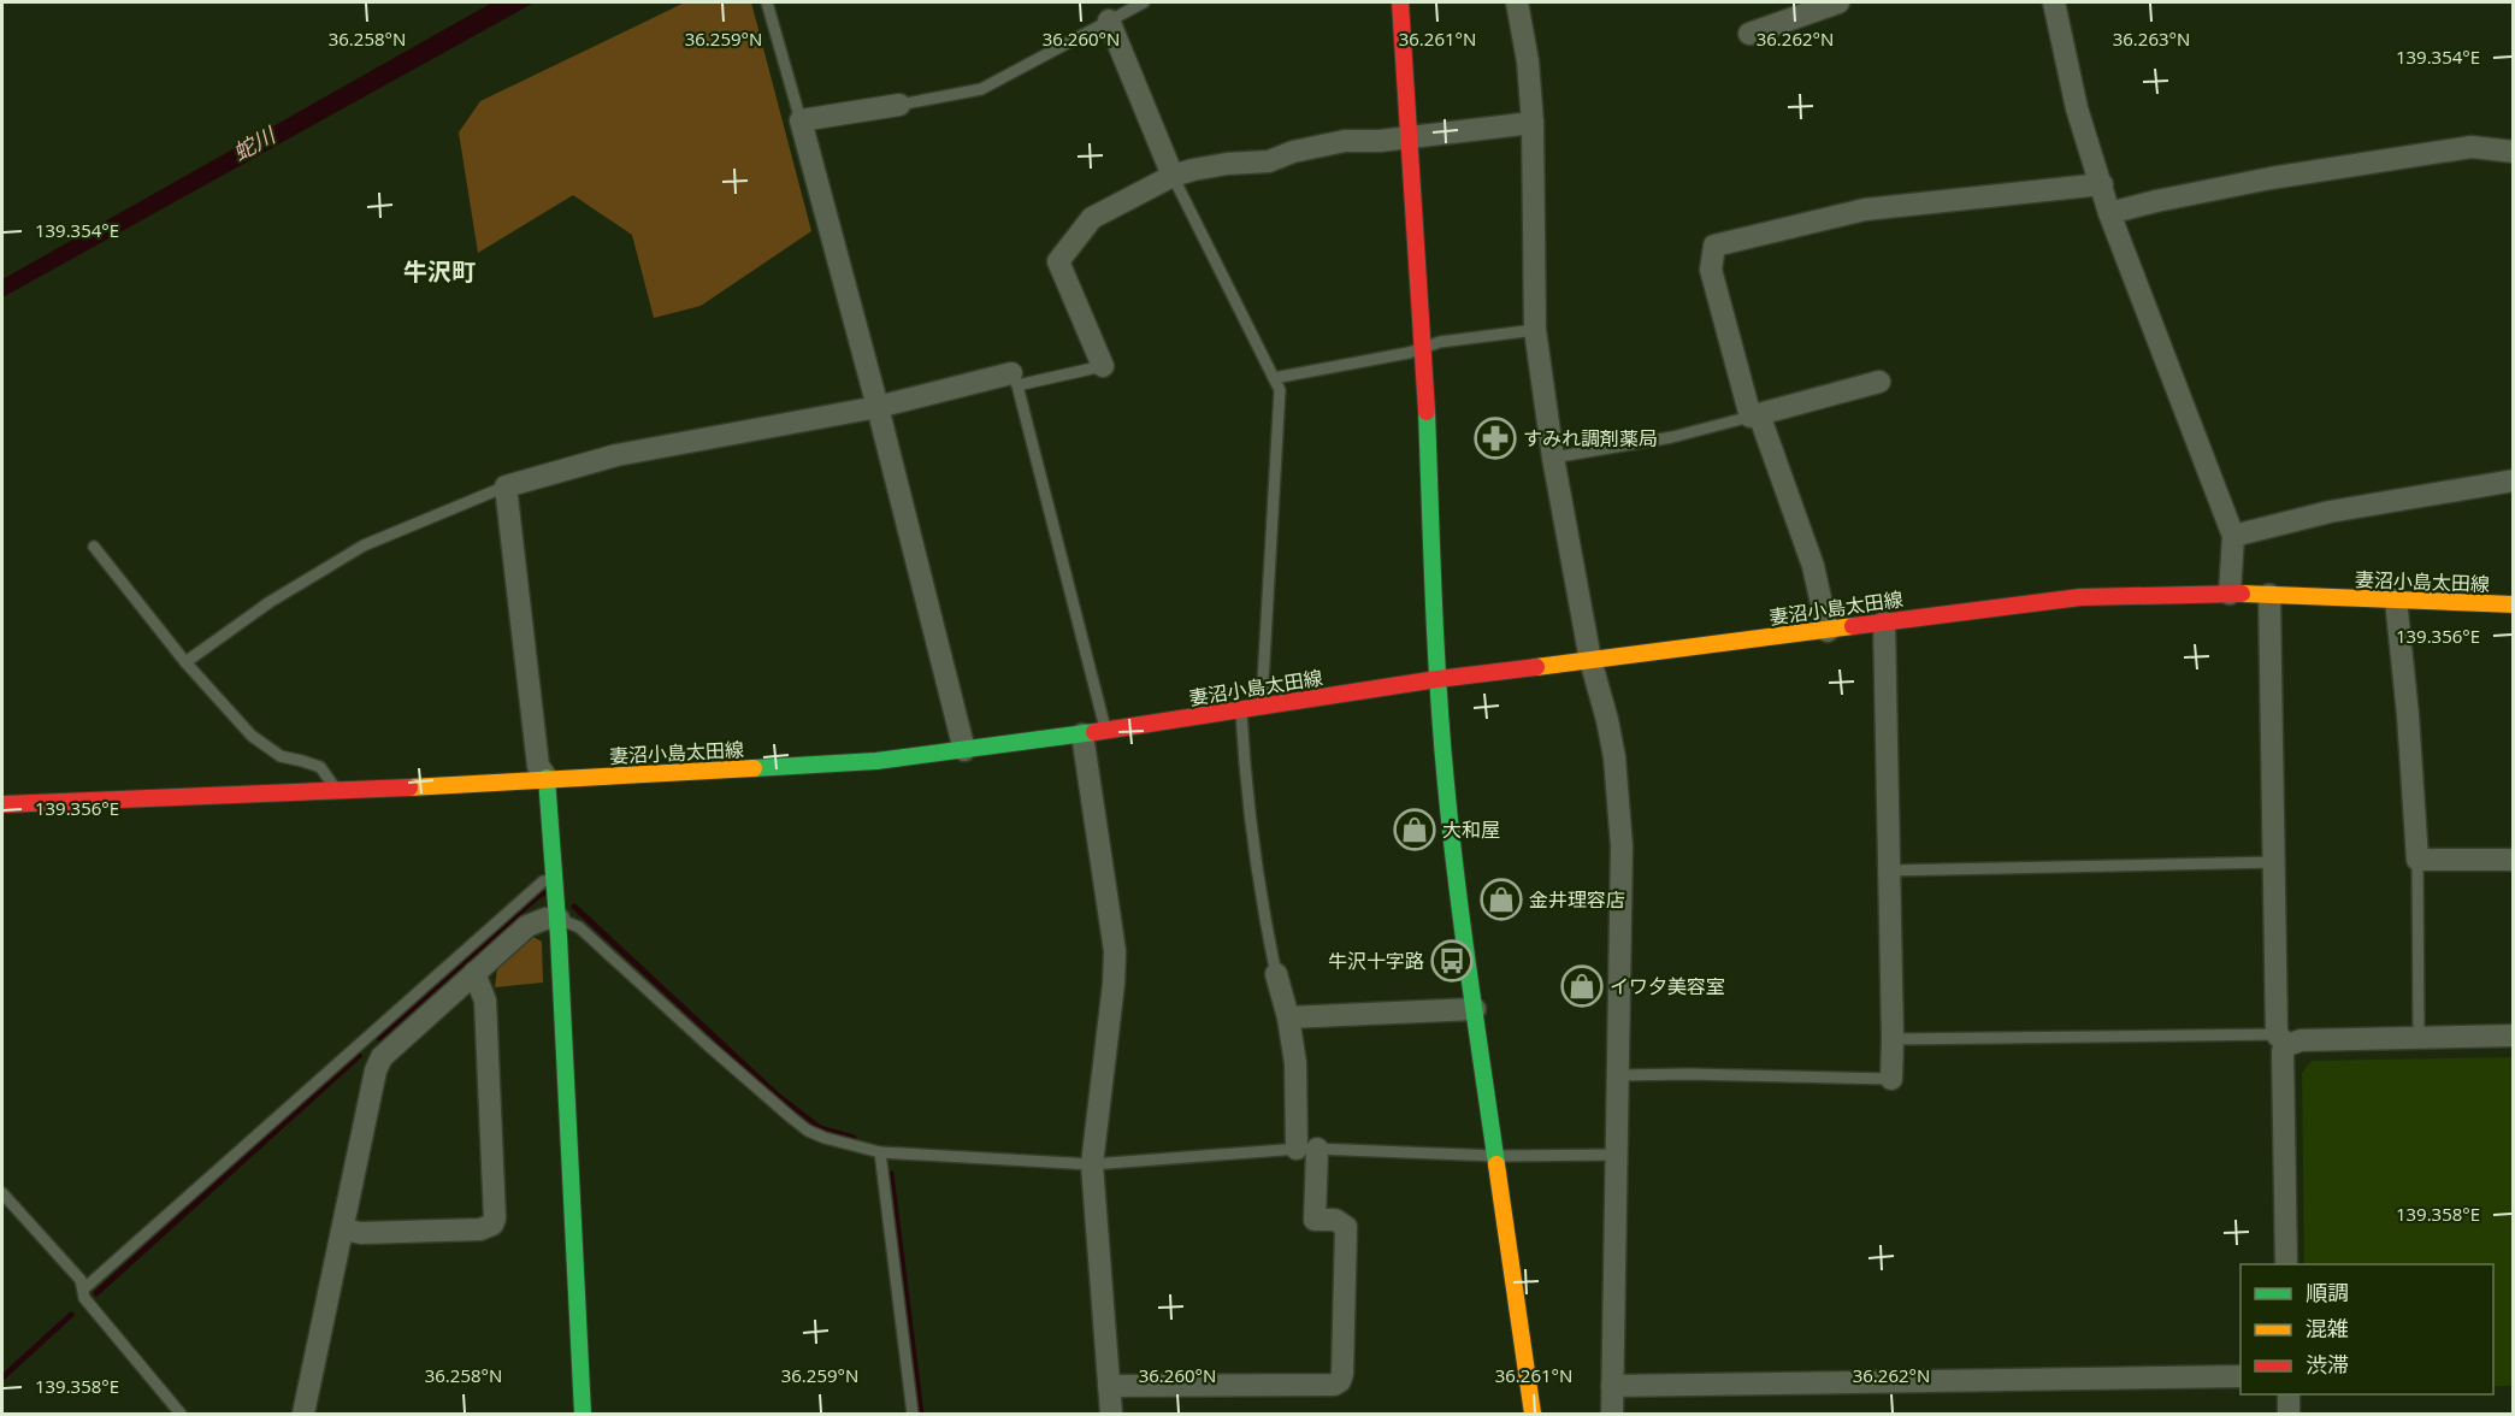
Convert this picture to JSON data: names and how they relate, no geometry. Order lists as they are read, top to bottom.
{
  "streets": {
    "main road": ["妻沼小島太田線"]
  },
  "districts": ["牛沢町"],
  "water": ["蛇川"],
  "places": {
    "pharmacy": ["すみれ調剤薬局"],
    "shop": ["大和屋", "金井理容店", "イワ夕美容室"],
    "bus stop": ["牛沢十字路"]
  },
  "legend": ["順調", "混雑", "渋滞"],
  "coordinates": [
    "36.258°N",
    "36.259°N",
    "36.260°N",
    "36.261°N",
    "36.262°N",
    "36.263°N",
    "139.354°E",
    "139.356°E",
    "139.358°E"
  ]
}
